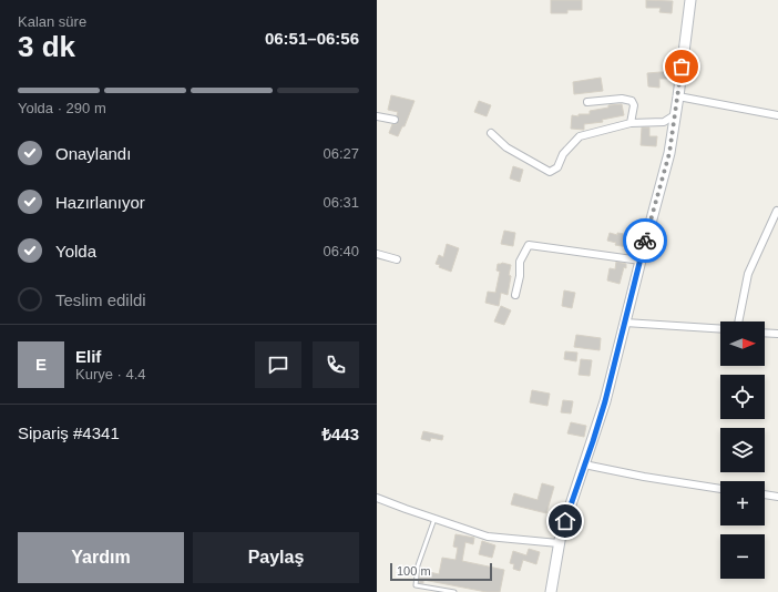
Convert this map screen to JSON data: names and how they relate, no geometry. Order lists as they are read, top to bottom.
{
  "scale_bar": "100 m",
  "north": "right",
  "page": {
    "heading": ["3 dk", "Kalan süre", "06:51–06:56"],
    "panel": [
      "Elif",
      "Kurye · 4.4",
      "Sipariş #4341",
      "₺443"
    ],
    "bar": "Yolda · 290 m",
    "list": [
      ["Onaylandı", "06:27"],
      ["Hazırlanıyor", "06:31"],
      ["Yolda", "06:40"],
      "Teslim edildi"
    ],
    "map_buttons": ["+", "−"],
    "round": "E",
    "buttons": ["Yardım", "Paylaş"],
    "scale": "100 m"
  }
}
